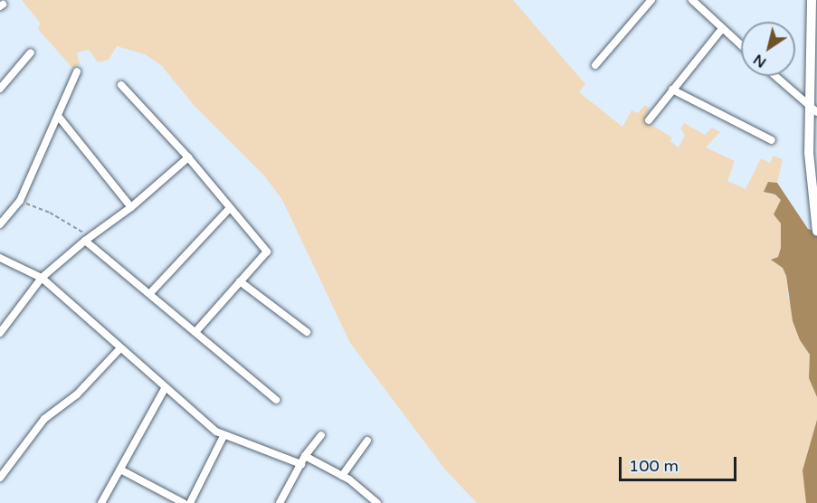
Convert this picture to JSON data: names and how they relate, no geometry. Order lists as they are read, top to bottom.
{
  "scale_bar": "100 m",
  "north": "bottom left"
}
